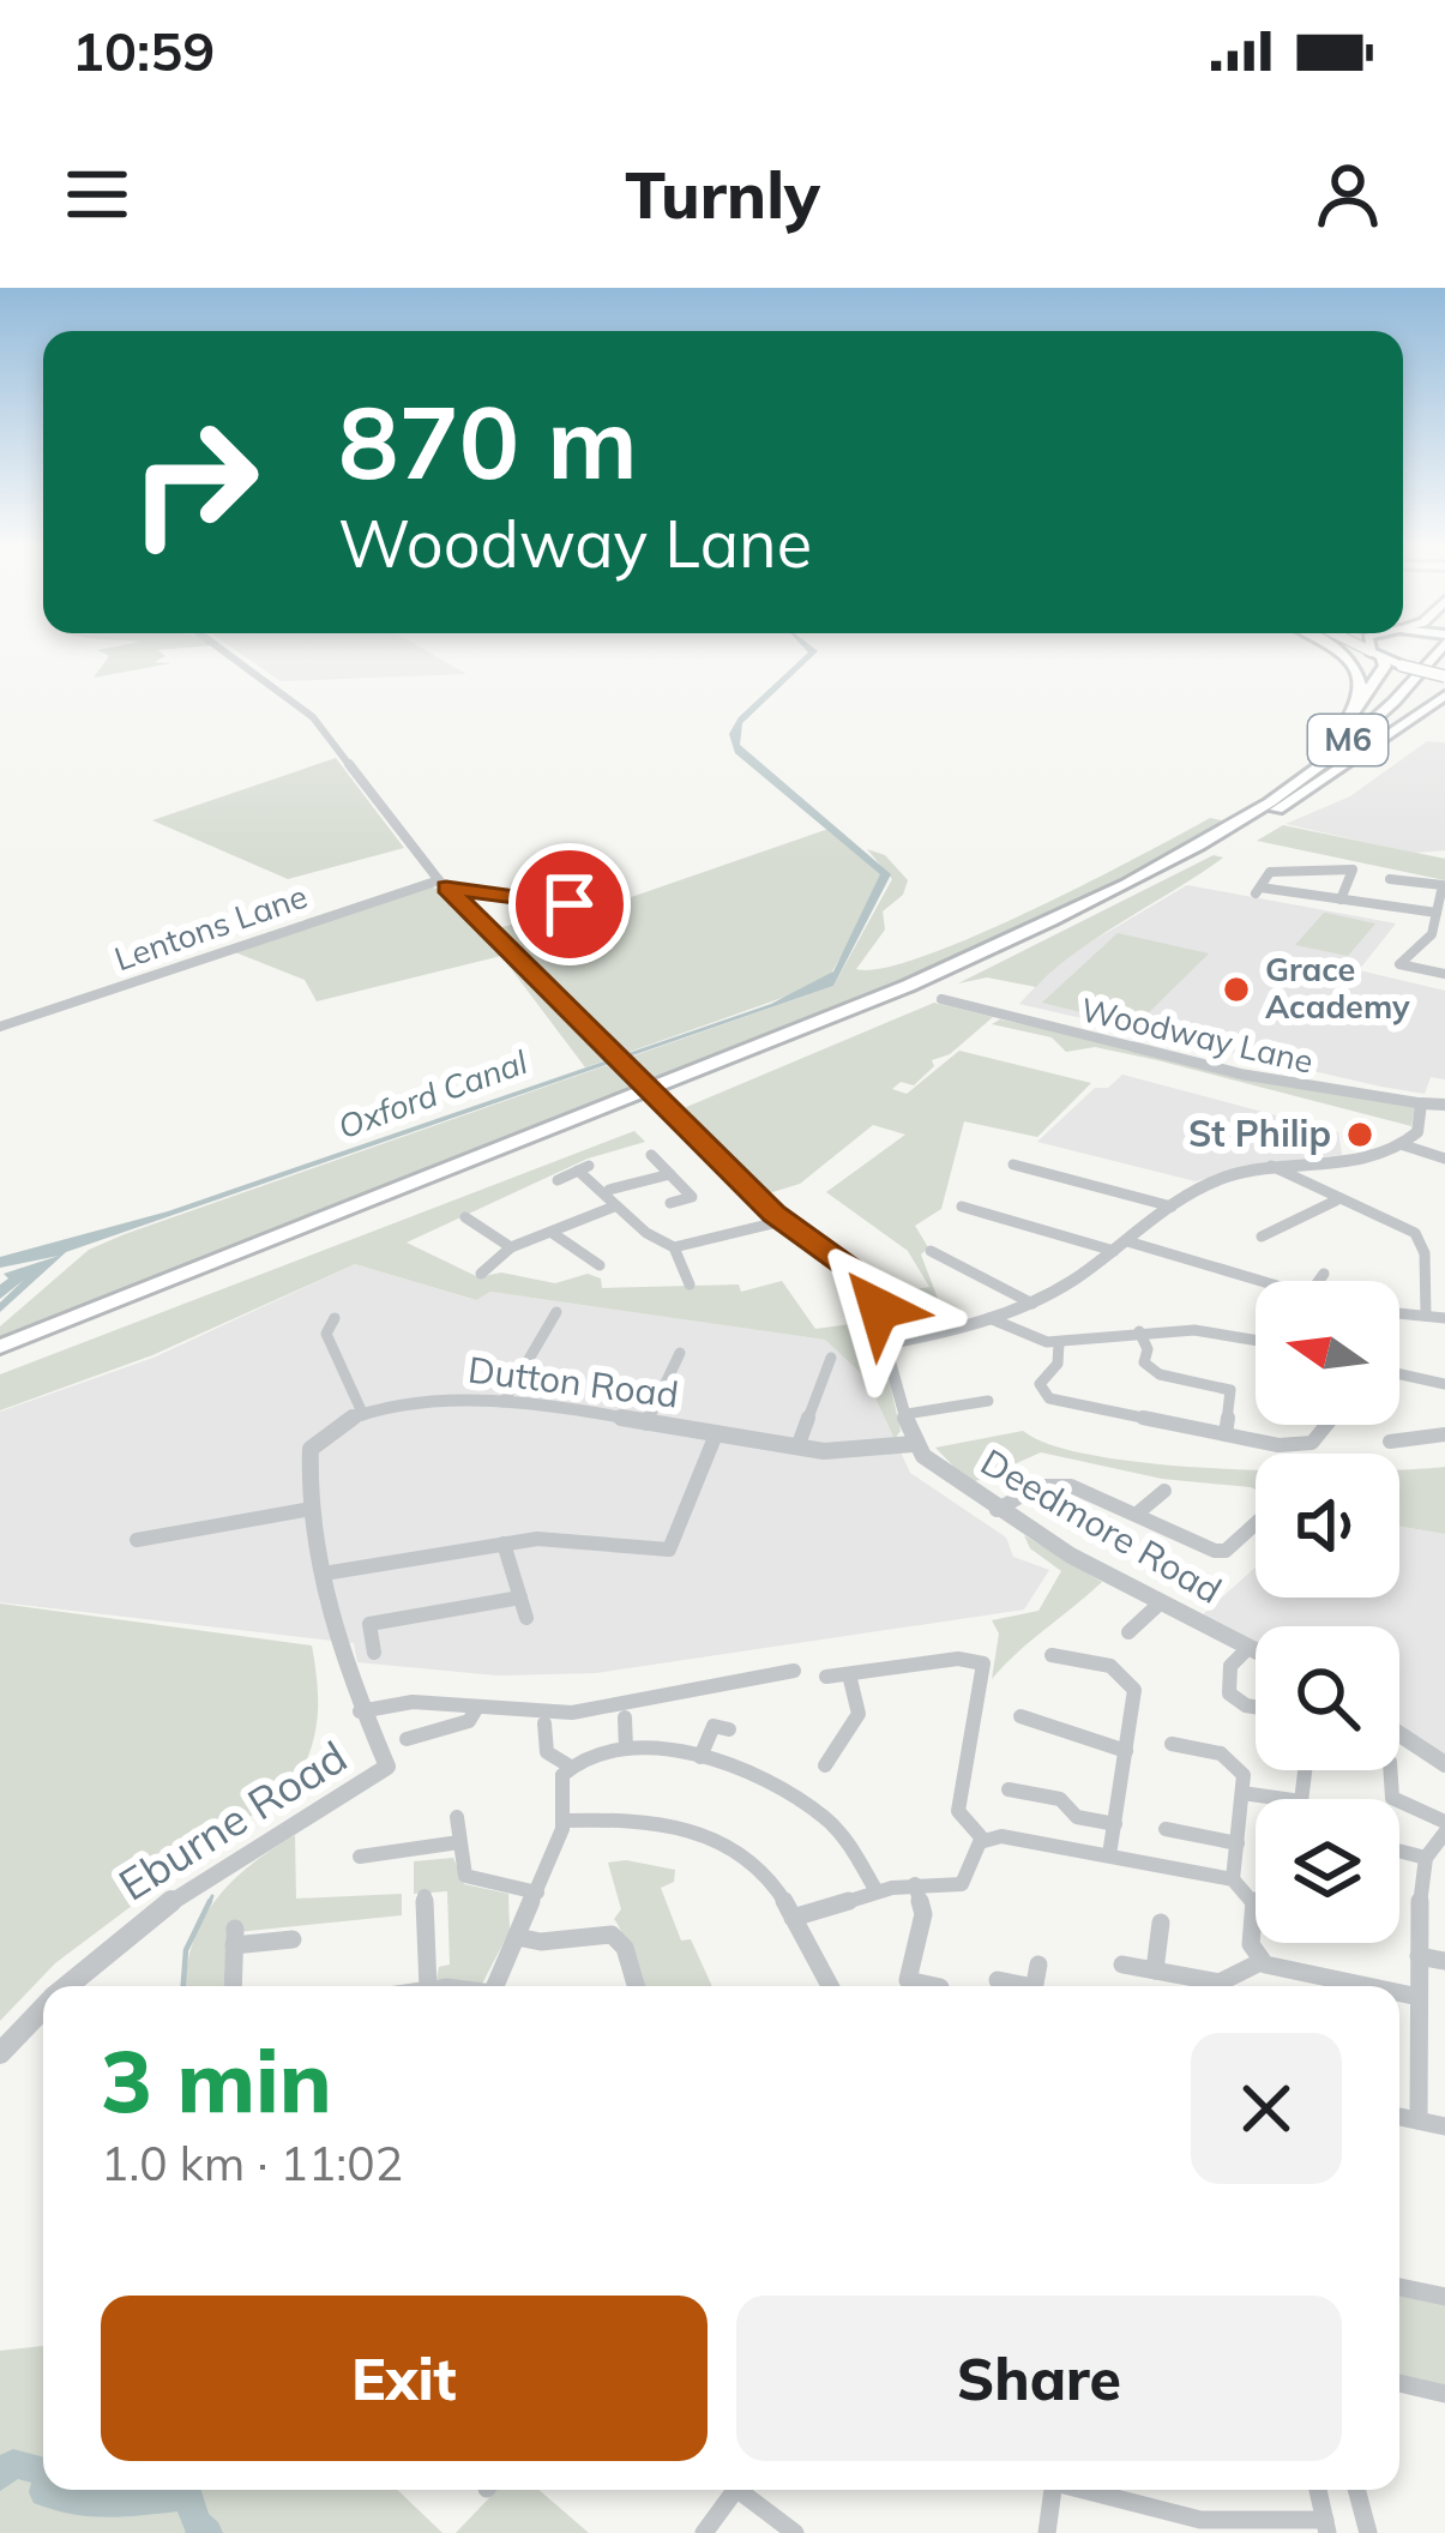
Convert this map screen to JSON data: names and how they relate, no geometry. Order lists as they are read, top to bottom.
{
  "streets": {
    "highway": ["M6"],
    "street": [
      "Lentons Lane",
      "Woodway Lane",
      "Dutton Road",
      "Deedmore Road",
      "Eburne Road"
    ]
  },
  "crossings": [
    ["Dutton Road", "Deedmore Road"],
    ["Dutton Road", "Eburne Road"]
  ],
  "water": ["Oxford Canal"],
  "places": ["Grace Academy", "St Philip"],
  "north": "left",
  "page": {
    "status": "10:59",
    "header": "Turnly",
    "turn": ["870 m", "Woodway Lane"],
    "heading": ["3 min", "1.0 km · 11:02"],
    "buttons": ["Exit", "Share"]
  }
}
